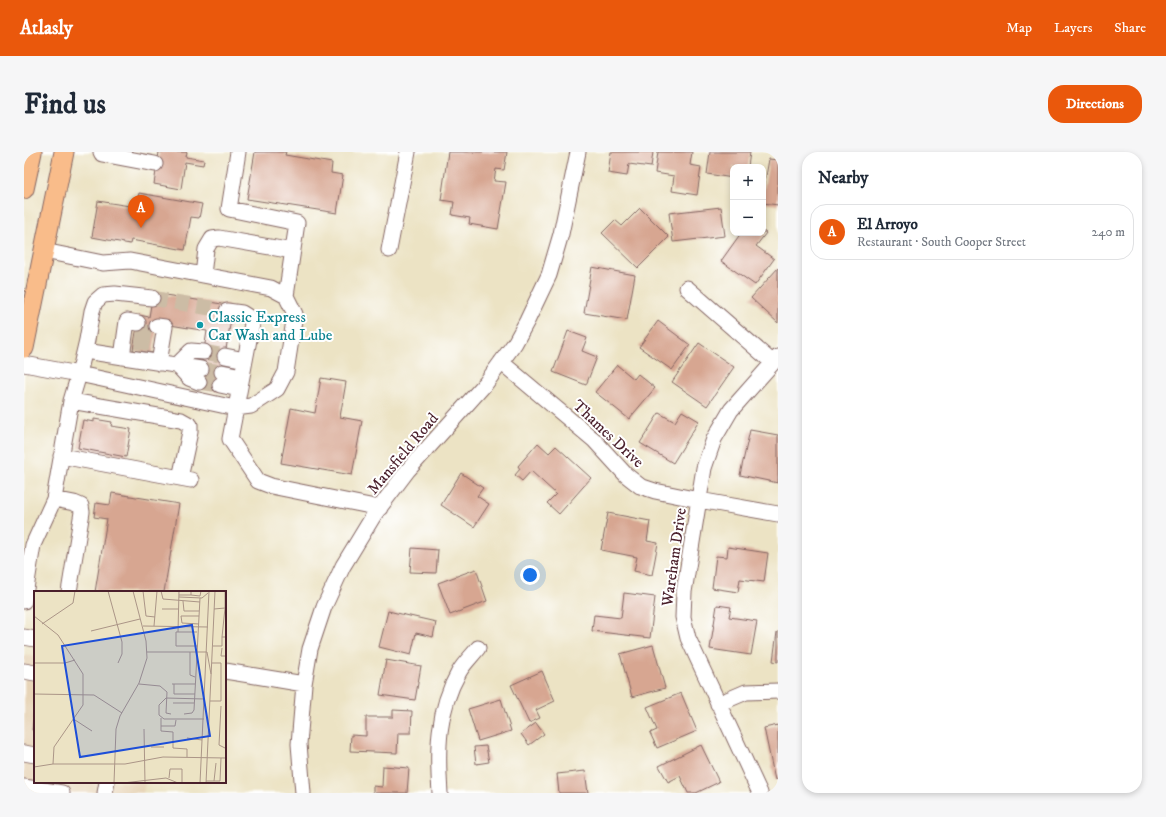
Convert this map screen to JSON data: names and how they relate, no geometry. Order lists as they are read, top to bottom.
{
  "streets": {
    "street": ["Thames Drive", "Mansfield Road", "Wareham Drive"]
  },
  "crossings": [
    ["Thames Drive", "Mansfield Road"],
    ["Thames Drive", "Wareham Drive"]
  ],
  "places": ["Classic Express Car Wash and Lube"],
  "page": {
    "header": "Atlasly",
    "nav": ["Map", "Layers", "Share"],
    "buttons": "Directions",
    "title": "Find us",
    "heading": "Nearby",
    "map_buttons": ["+", "−"],
    "pins": "A",
    "list": [
      {
        "mark": "A",
        "name": "El Arroyo",
        "note": "Restaurant · South Cooper Street",
        "value": "240 m"
      }
    ]
  }
}
